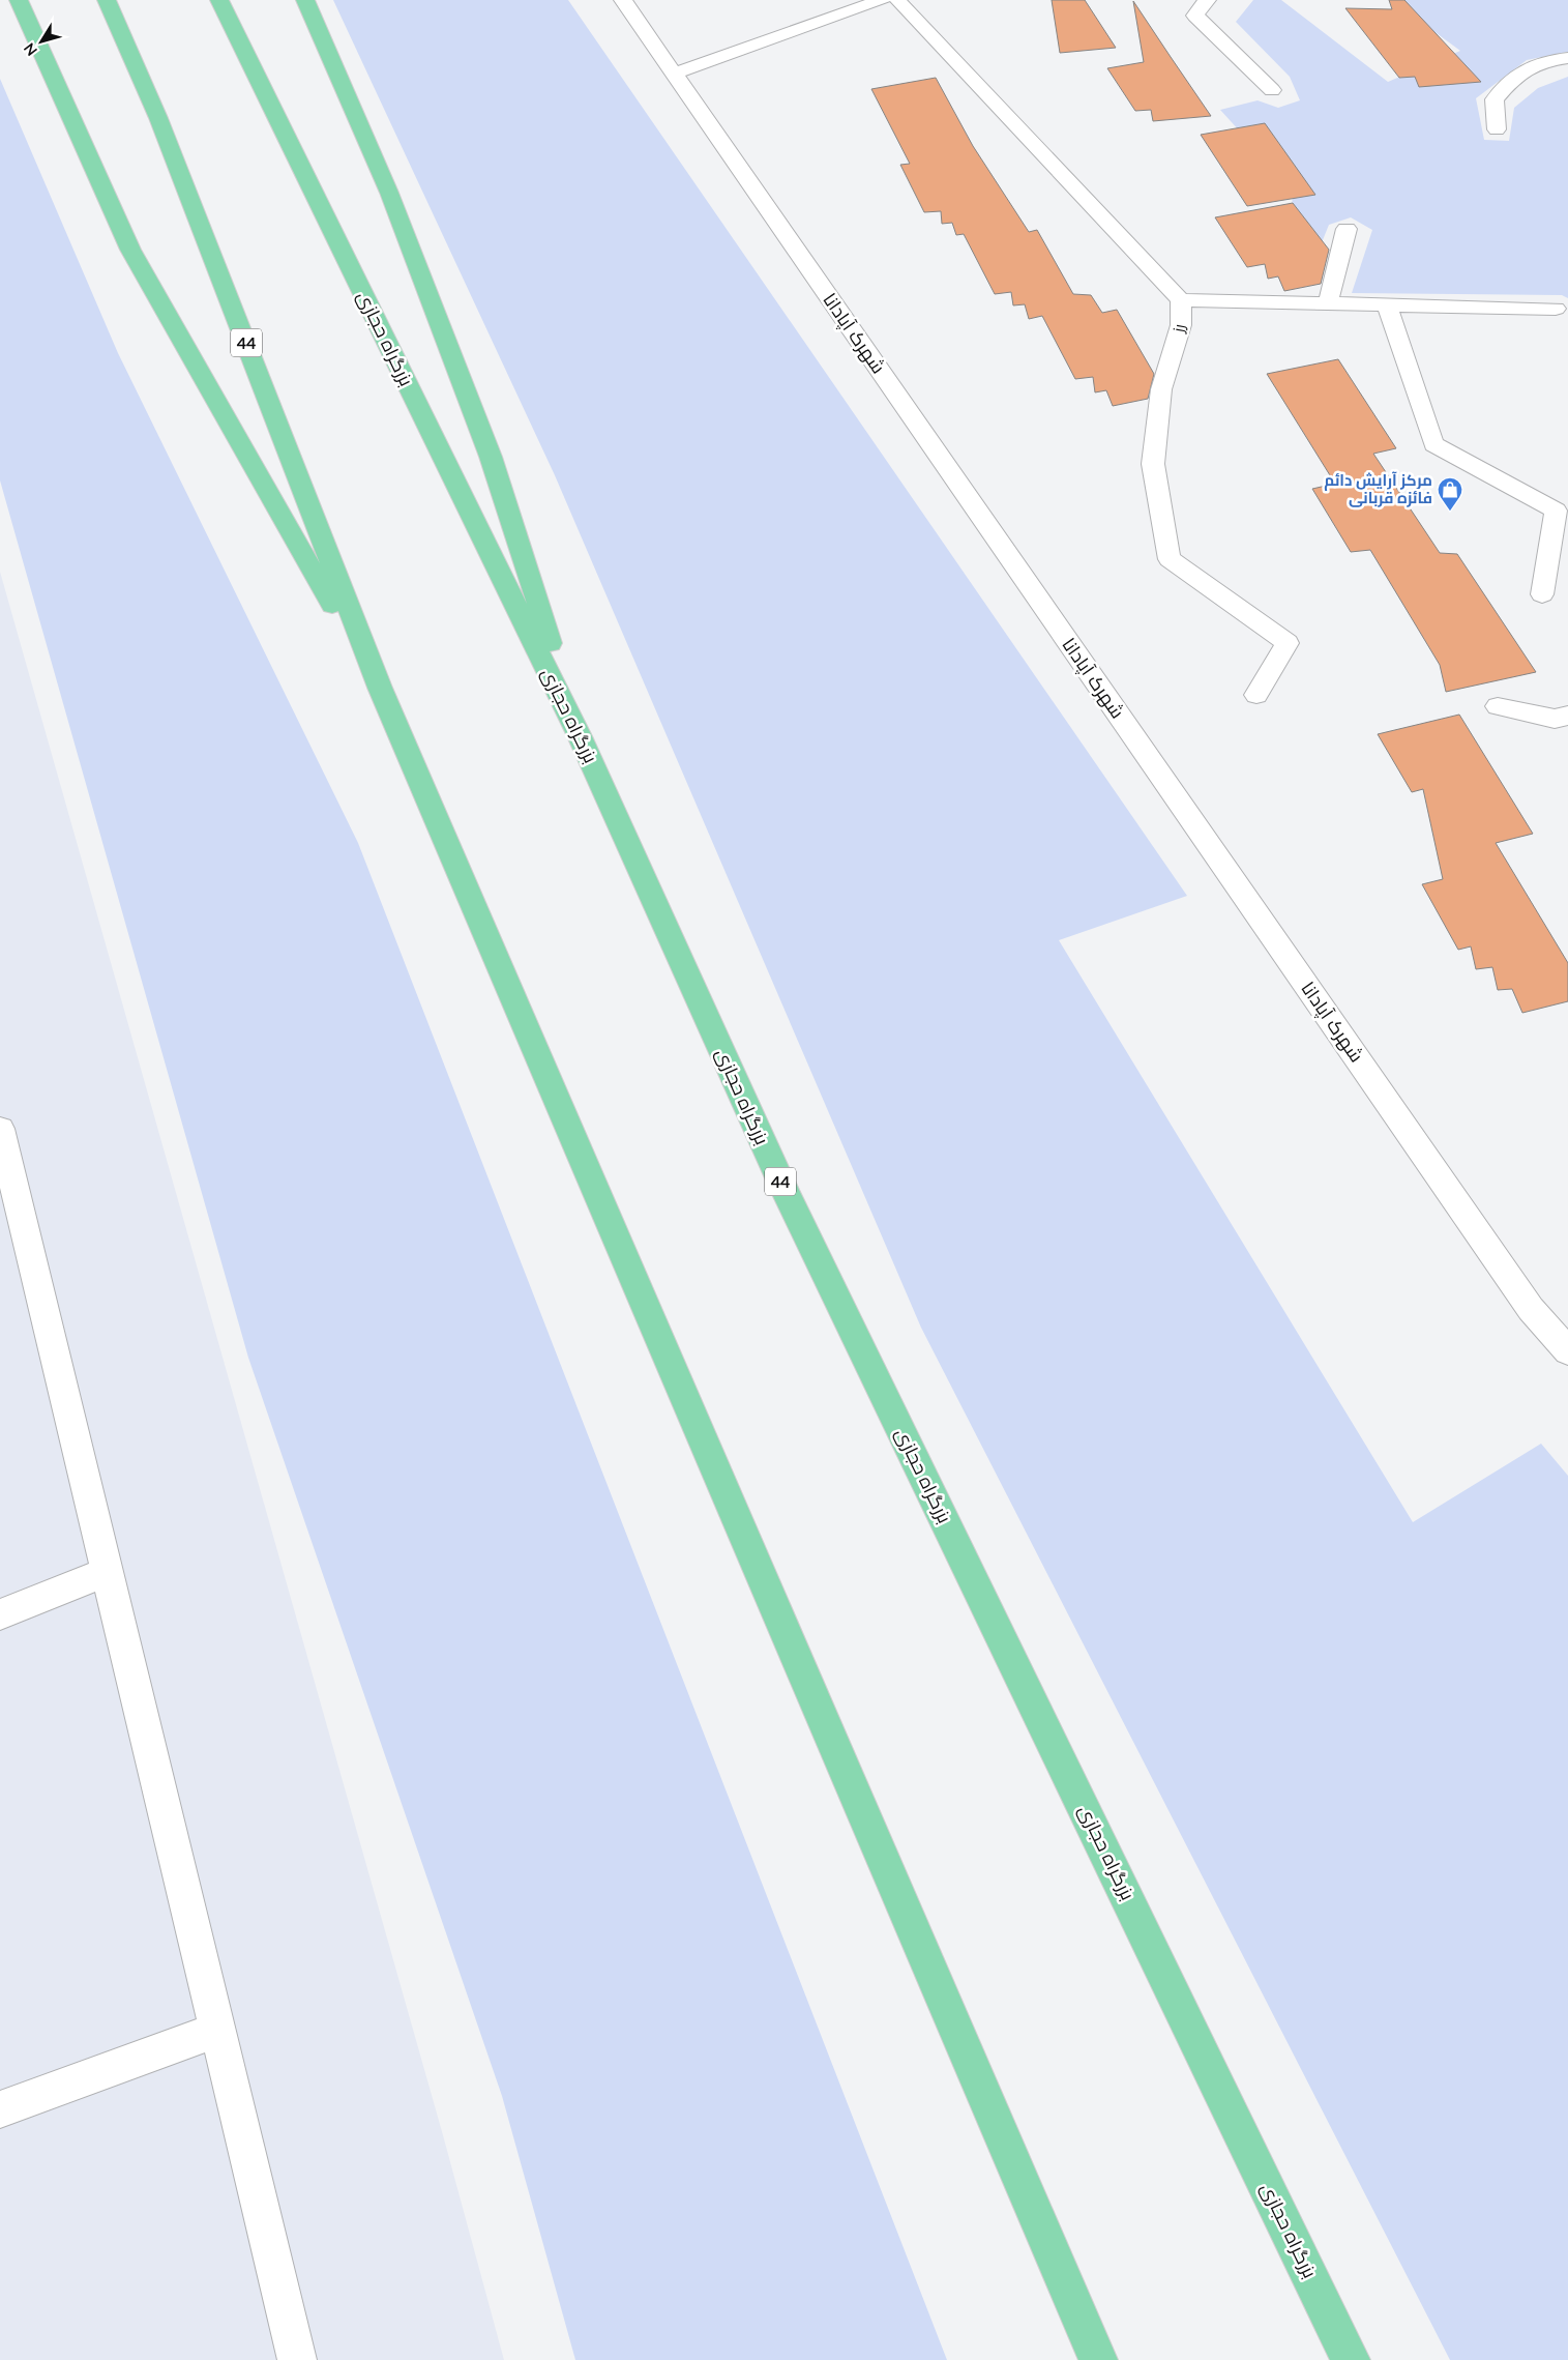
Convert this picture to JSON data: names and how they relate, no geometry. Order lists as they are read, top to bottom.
{
  "streets": {
    "highway": ["بزرگراه حجازی", "44"],
    "street": ["رز", "شهرک آپادانا"]
  },
  "places": {
    "shop": ["مرکز آرایش دائم فائزه قربانی"]
  },
  "north": "bottom left"
}
